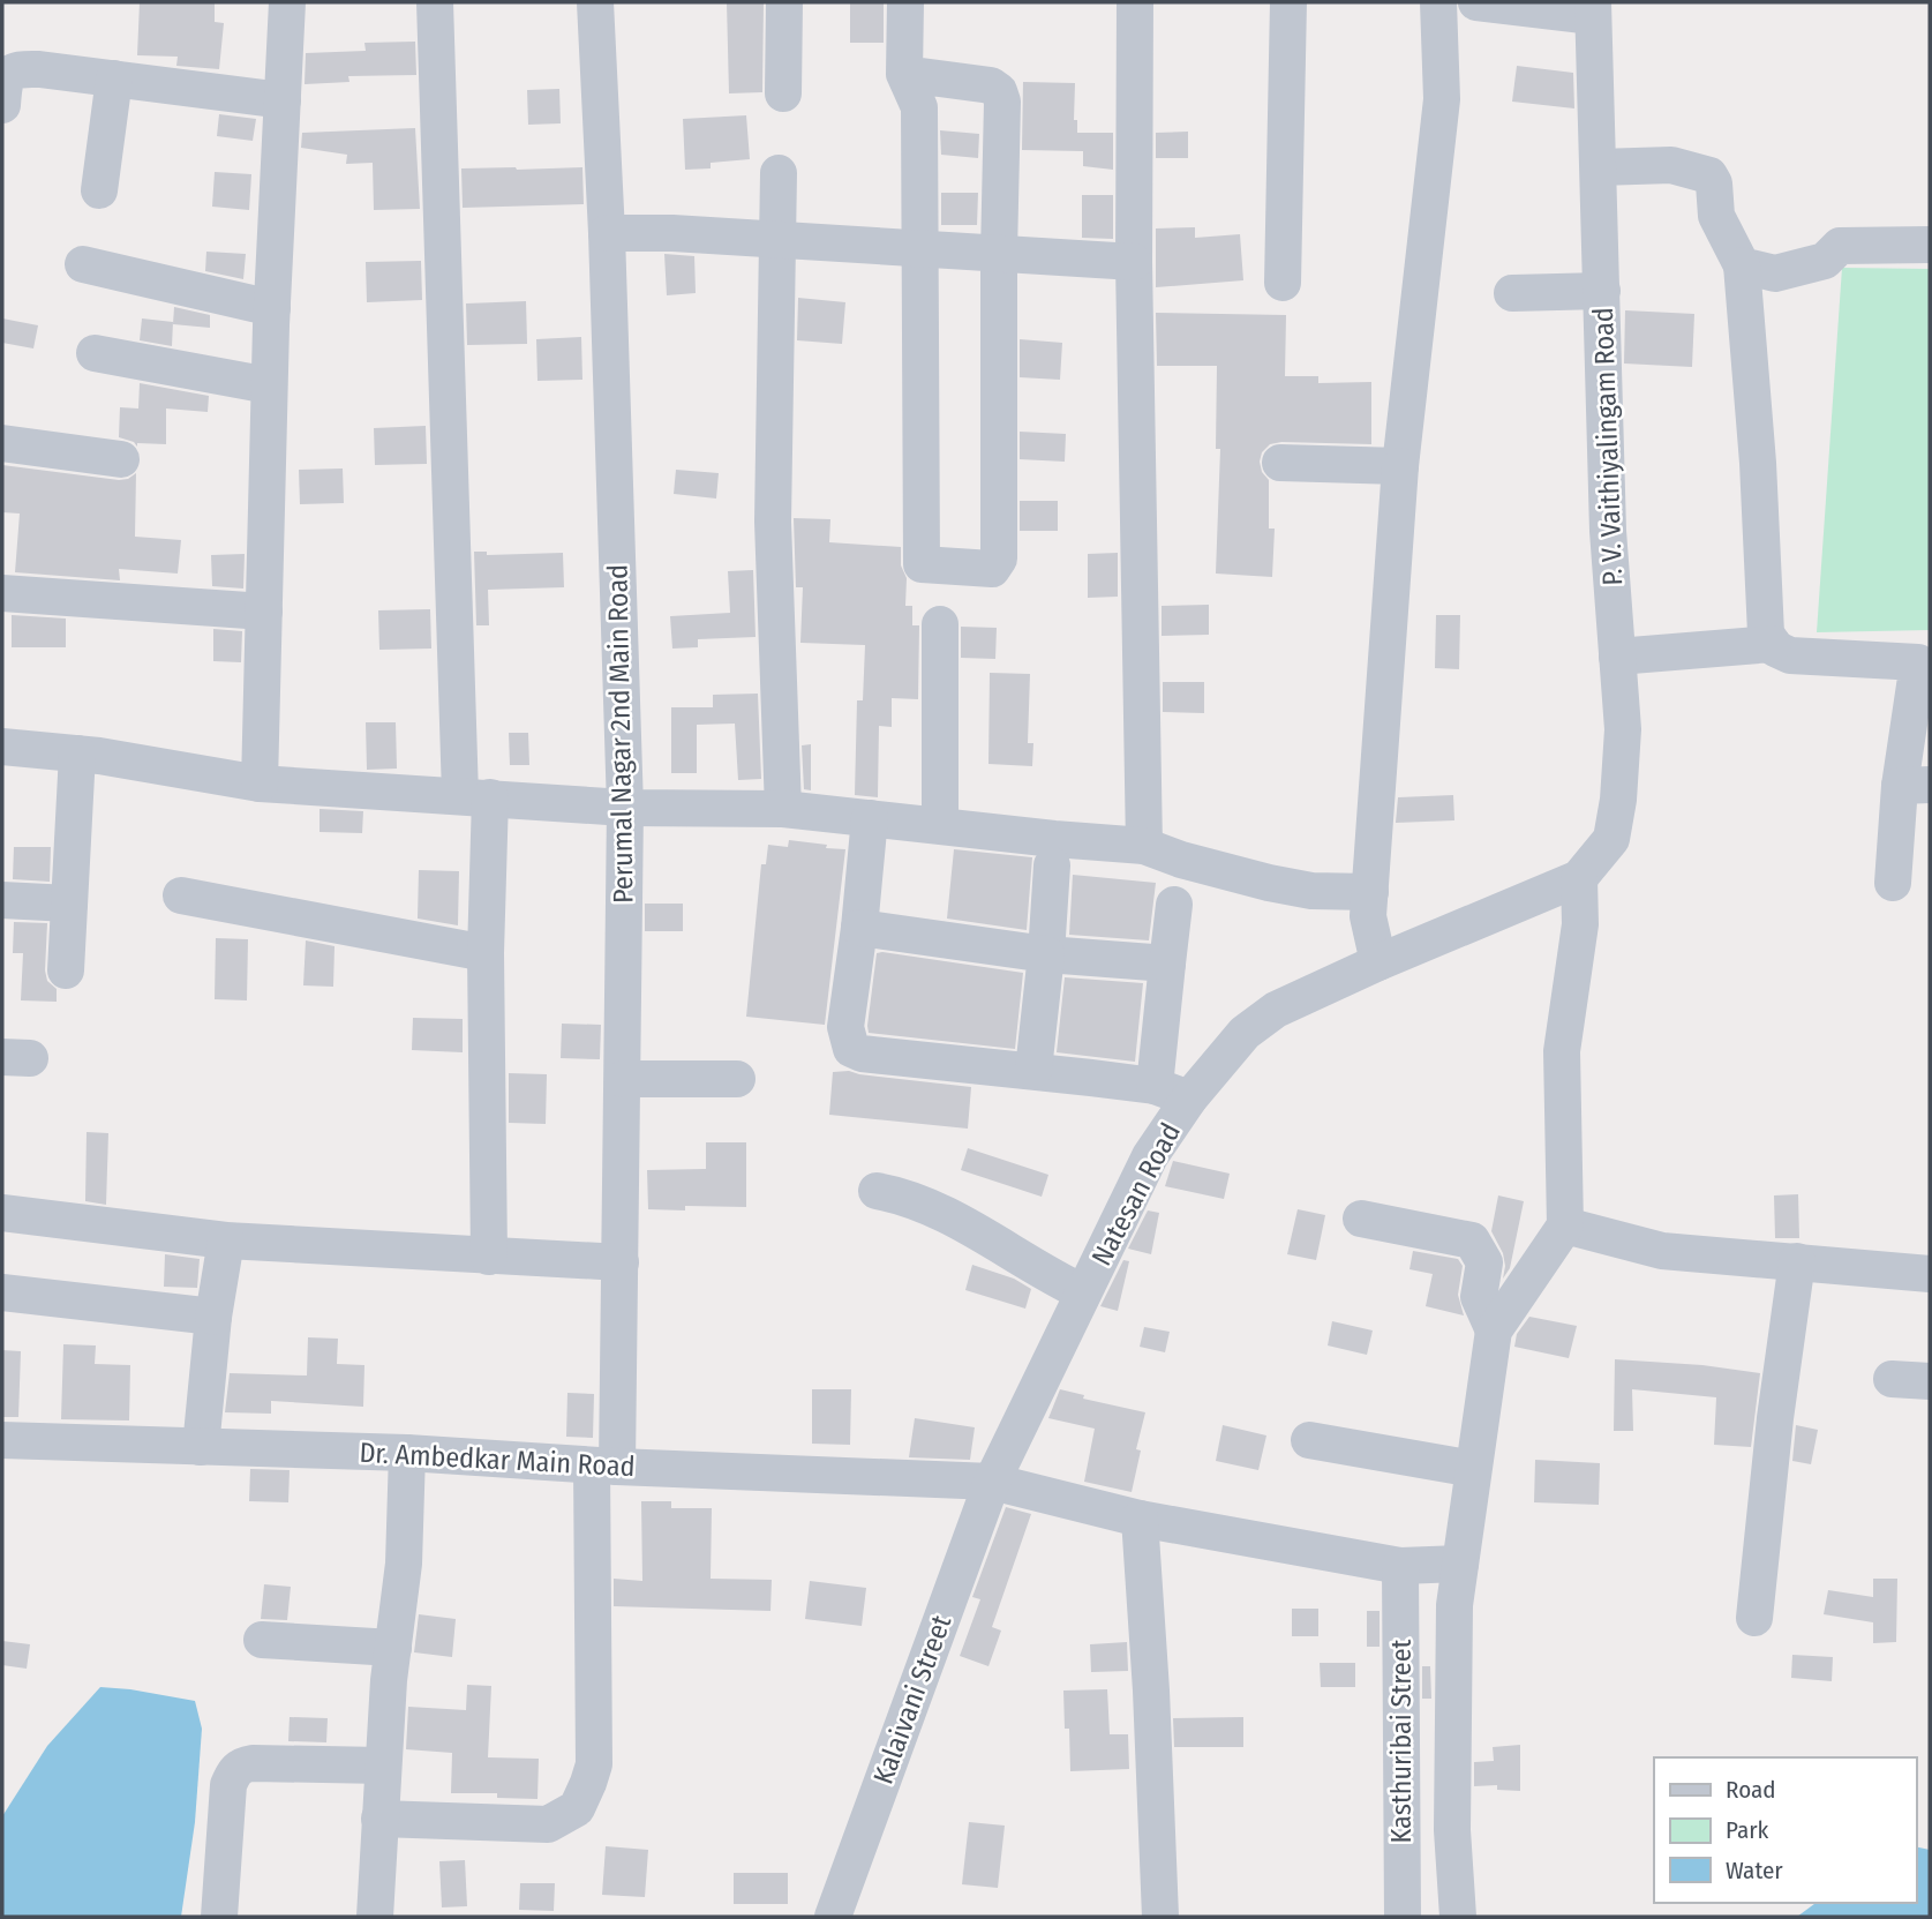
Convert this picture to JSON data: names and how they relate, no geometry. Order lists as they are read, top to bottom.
{
  "streets": {
    "street": [
      "P. V. Vaithiyalingam Road",
      "Perumal Nagar 2nd Main Road",
      "Natesan Road",
      "Dr. Ambedkar Main Road",
      "Kalaivani Street",
      "Kasthuribai Street"
    ]
  },
  "crossings": [
    ["P. V. Vaithiyalingam Road", "Natesan Road"],
    ["Perumal Nagar 2nd Main Road", "Dr. Ambedkar Main Road"],
    ["Natesan Road", "Dr. Ambedkar Main Road"],
    ["Natesan Road", "Kalaivani Street"],
    ["Dr. Ambedkar Main Road", "Kalaivani Street"],
    ["Dr. Ambedkar Main Road", "Kasthuribai Street"]
  ],
  "legend": ["Road", "Park", "Water"]
}
